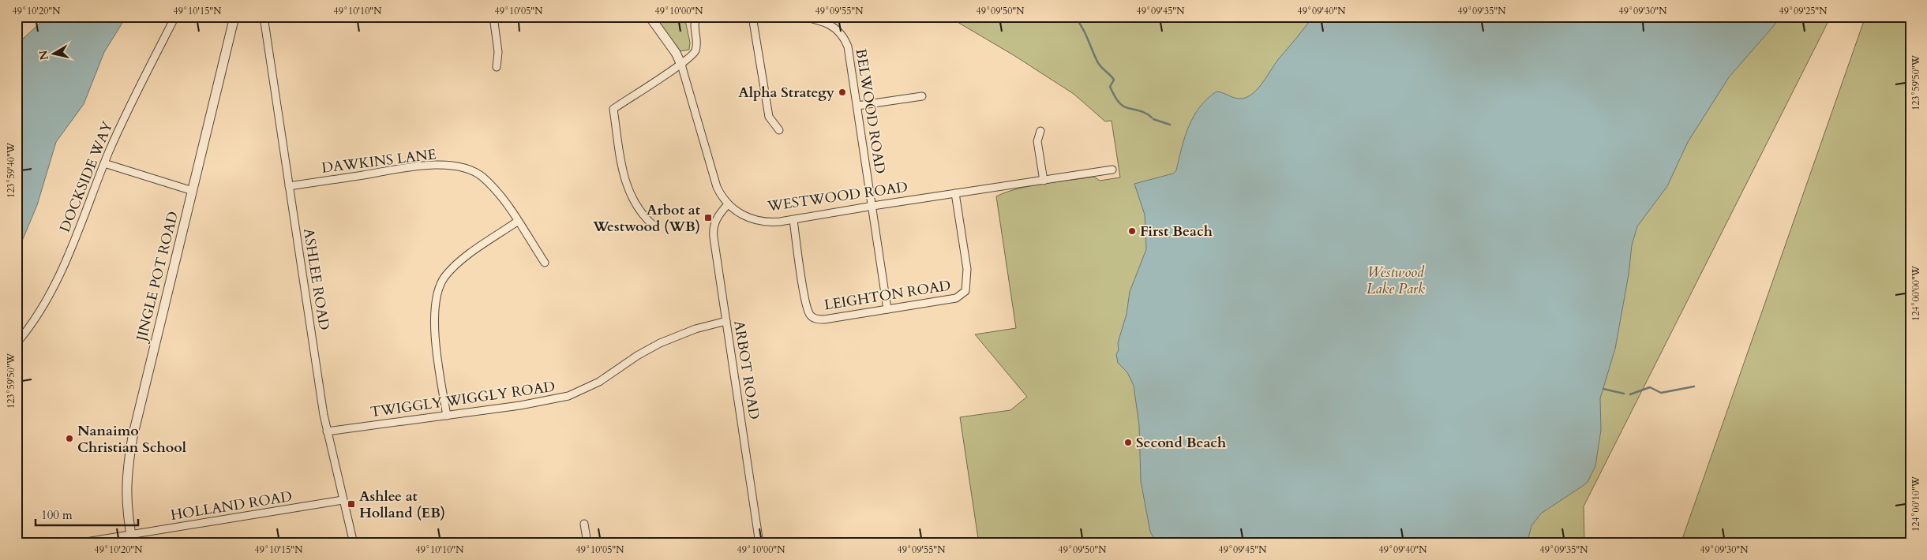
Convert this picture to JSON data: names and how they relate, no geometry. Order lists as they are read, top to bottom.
{
  "streets": {
    "street": [
      "BELWOOD ROAD",
      "DAWKINS LANE",
      "DOCKSIDE WAY",
      "WESTWOOD ROAD",
      "JINGLE POT ROAD",
      "ASHLEE ROAD",
      "LEIGHTON ROAD",
      "ARBOT ROAD",
      "TWIGGLY WIGGLY ROAD",
      "HOLLAND ROAD"
    ]
  },
  "crossings": [
    ["BELWOOD ROAD", "WESTWOOD ROAD"],
    ["BELWOOD ROAD", "LEIGHTON ROAD"],
    ["DAWKINS LANE", "ASHLEE ROAD"],
    ["WESTWOOD ROAD", "LEIGHTON ROAD"],
    ["WESTWOOD ROAD", "ARBOT ROAD"],
    ["JINGLE POT ROAD", "HOLLAND ROAD"],
    ["ASHLEE ROAD", "TWIGGLY WIGGLY ROAD"],
    ["ASHLEE ROAD", "HOLLAND ROAD"],
    ["ARBOT ROAD", "TWIGGLY WIGGLY ROAD"]
  ],
  "parks": ["Westwood Lake Park"],
  "places": {
    "other": [
      "Alpha Strategy",
      "First Beach",
      "Nanaimo Christian School",
      "Second Beach"
    ],
    "transit": ["Arbot at Westwood (WB)", "Ashlee at Holland (EB)"]
  },
  "scale_bar": "100 m",
  "north": "left",
  "coordinates": [
    "49°10'20\"N",
    "49°10'15\"N",
    "49°10'10\"N",
    "49°10'05\"N",
    "49°10'00\"N",
    "49°09'55\"N",
    "49°09'50\"N",
    "49°09'45\"N",
    "49°09'40\"N",
    "49°09'35\"N",
    "49°09'30\"N",
    "49°09'25\"N",
    "123°59'50\"W",
    "123°59'40\"W",
    "124°00'00\"W",
    "124°00'10\"W"
  ]
}
